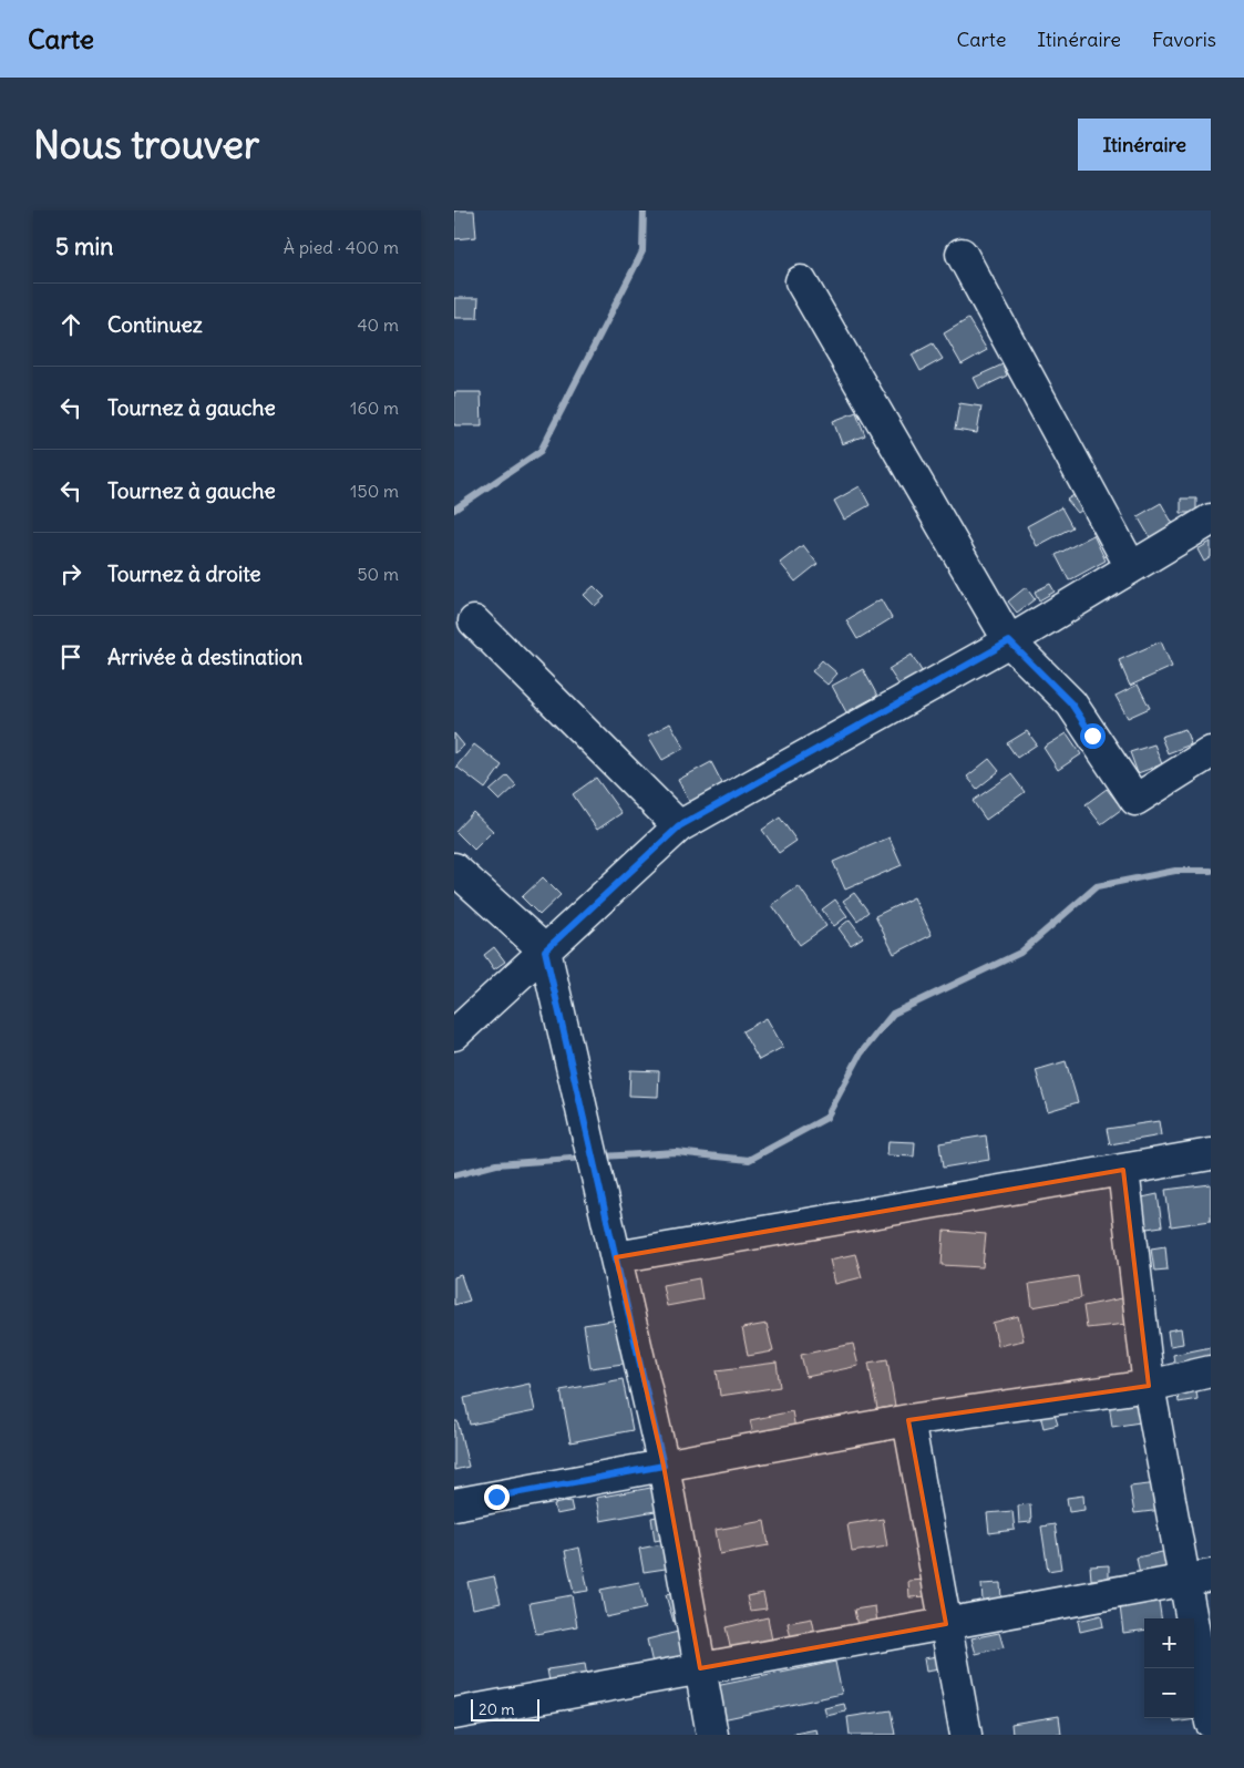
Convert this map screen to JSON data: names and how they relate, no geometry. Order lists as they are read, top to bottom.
{
  "scale_bar": "20 m",
  "page": {
    "header": "Carte",
    "nav": ["Carte", "Itinéraire", "Favoris"],
    "buttons": "Itinéraire",
    "title": "Nous trouver",
    "heading": ["5 min", "À pied · 400 m"],
    "list": [
      ["Continuez", "40 m"],
      ["Tournez à gauche", "160 m"],
      ["Tournez à gauche", "150 m"],
      ["Tournez à droite", "50 m"],
      "Arrivée à destination"
    ],
    "map_buttons": ["+", "−"],
    "scale": "20 m"
  }
}
